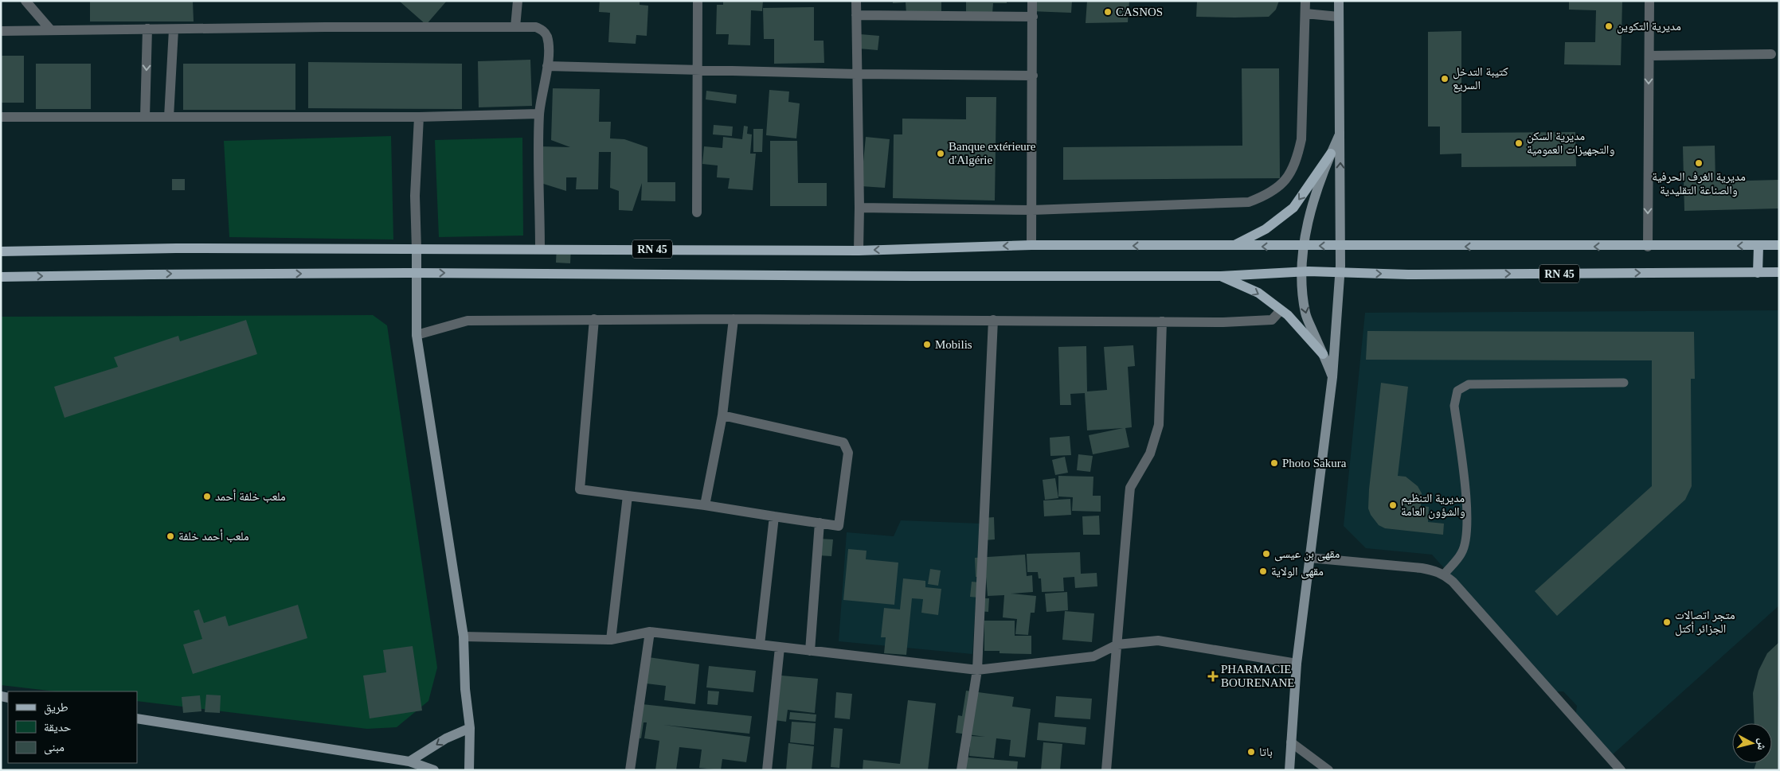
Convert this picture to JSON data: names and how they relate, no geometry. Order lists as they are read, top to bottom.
{
  "streets": {
    "main road": ["RN 45"]
  },
  "places": {
    "other": [
      "CASNOS",
      "مديرية التكوين",
      "كتيبة التدخل السريع",
      "مديرية السكن والتجهيزات العمومية",
      "Banque extérieure d'Algérie",
      "مديرية الغرف الحرفية والصناعة التقليدية",
      "Mobilis",
      "Photo Sakura",
      "ملعب خلفة أحمد",
      "مديرية التنظيم والشؤون العامة",
      "ملعب أحمد خلفة",
      "مقهى بن عيسى",
      "مقهى الولاية",
      "متجر اتصالات الجزائر أكتل",
      "باتا"
    ],
    "health": ["PHARMACIE BOURENANE"]
  },
  "legend": ["طريق", "حديقة", "مبنى"],
  "north": "right"
}
